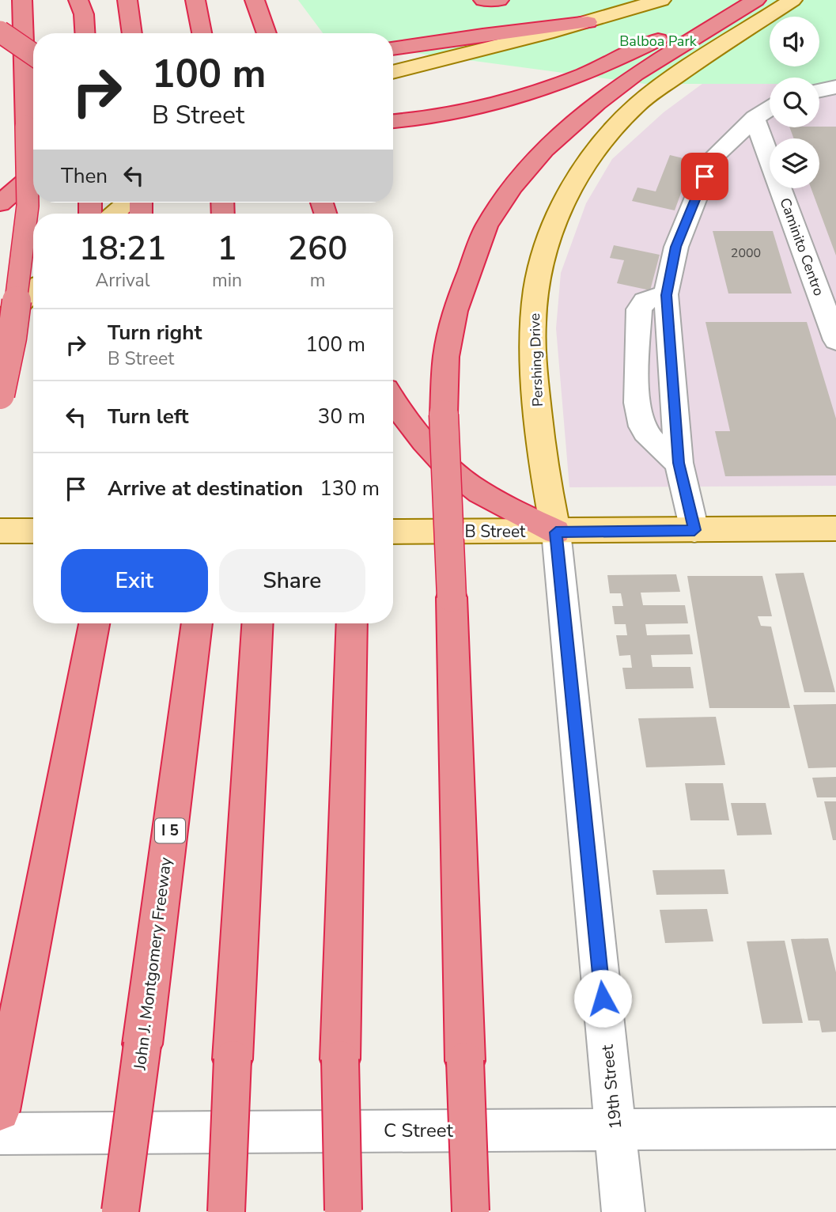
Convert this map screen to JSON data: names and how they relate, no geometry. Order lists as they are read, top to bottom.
{
  "streets": {
    "highway": ["I 5", "John J. Montgomery Freeway"],
    "main road": ["Pershing Drive", "B Street"],
    "street": ["Caminito Centro", "19th Street", "C Street"]
  },
  "crossings": [
    ["Pershing Drive", "B Street"],
    ["Pershing Drive", "19th Street"],
    ["B Street", "19th Street"],
    ["19th Street", "C Street"]
  ],
  "parks": ["Balboa Park"],
  "house_numbers": ["2000"],
  "page": {
    "turn": ["100 m", "B Street"],
    "then": "Then",
    "eta": [
      "18:21",
      "Arrival",
      "1",
      "min",
      "260",
      "m"
    ],
    "list": [
      {
        "name": "Turn right",
        "note": "B Street",
        "value": "100 m"
      },
      {
        "name": "Turn left",
        "value": "30 m"
      },
      {
        "name": "Arrive at destination",
        "value": "130 m"
      }
    ],
    "buttons": ["Exit", "Share"]
  }
}
